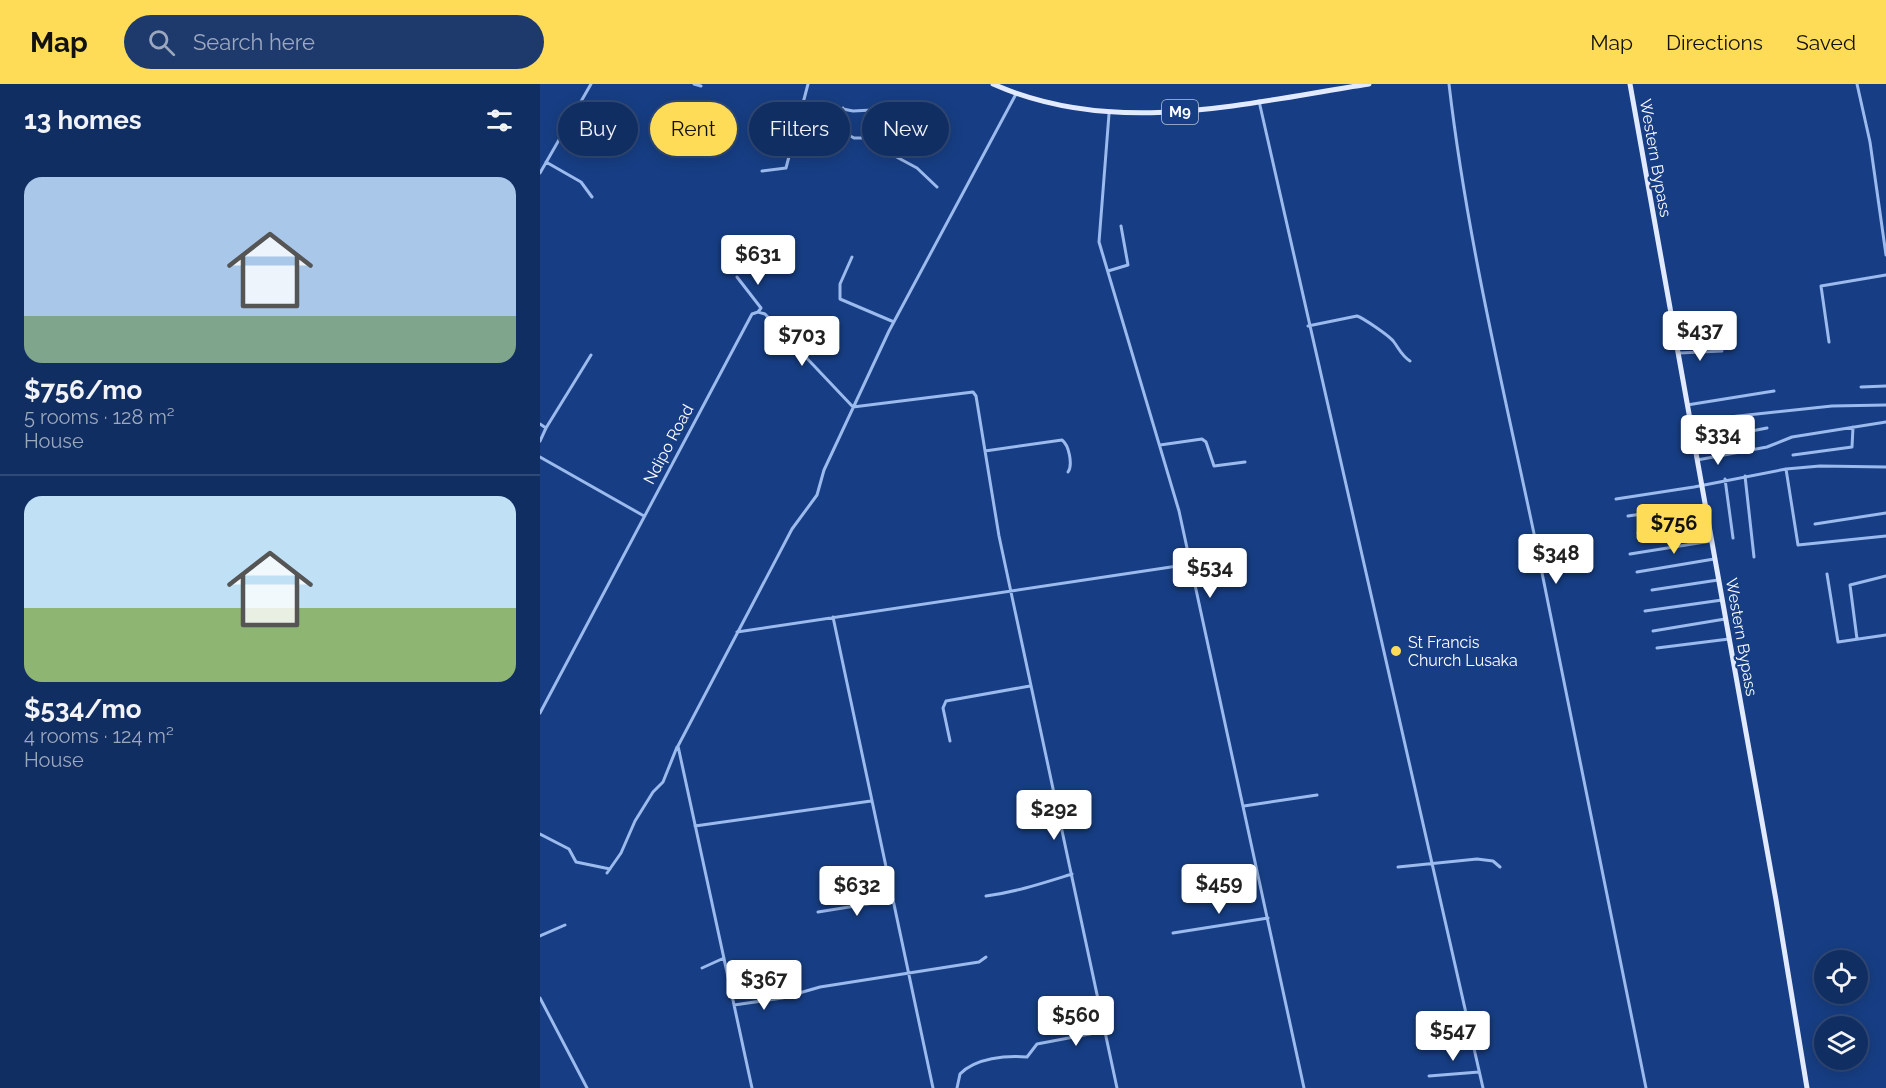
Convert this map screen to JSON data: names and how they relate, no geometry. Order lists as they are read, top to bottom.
{
  "streets": {
    "main road": ["M9", "Western Bypass"],
    "street": ["Ndipo Road"]
  },
  "places": ["St Francis Church Lusaka"],
  "page": {
    "header": "Map",
    "search": "Search here",
    "nav": ["Map", "Directions", "Saved"],
    "heading": "13 homes",
    "chip": [
      "Buy",
      "Rent",
      "Filters",
      "New"
    ],
    "list": [
      {
        "name": "$756/mo",
        "note": "5 rooms · 128 m² · House"
      },
      {
        "name": "$534/mo",
        "note": "4 rooms · 124 m² · House"
      }
    ],
    "price": [
      "$631",
      "$437",
      "$703",
      "$334",
      "$756",
      "$348",
      "$534",
      "$292",
      "$459",
      "$632",
      "$367",
      "$560",
      "$547"
    ]
  }
}
